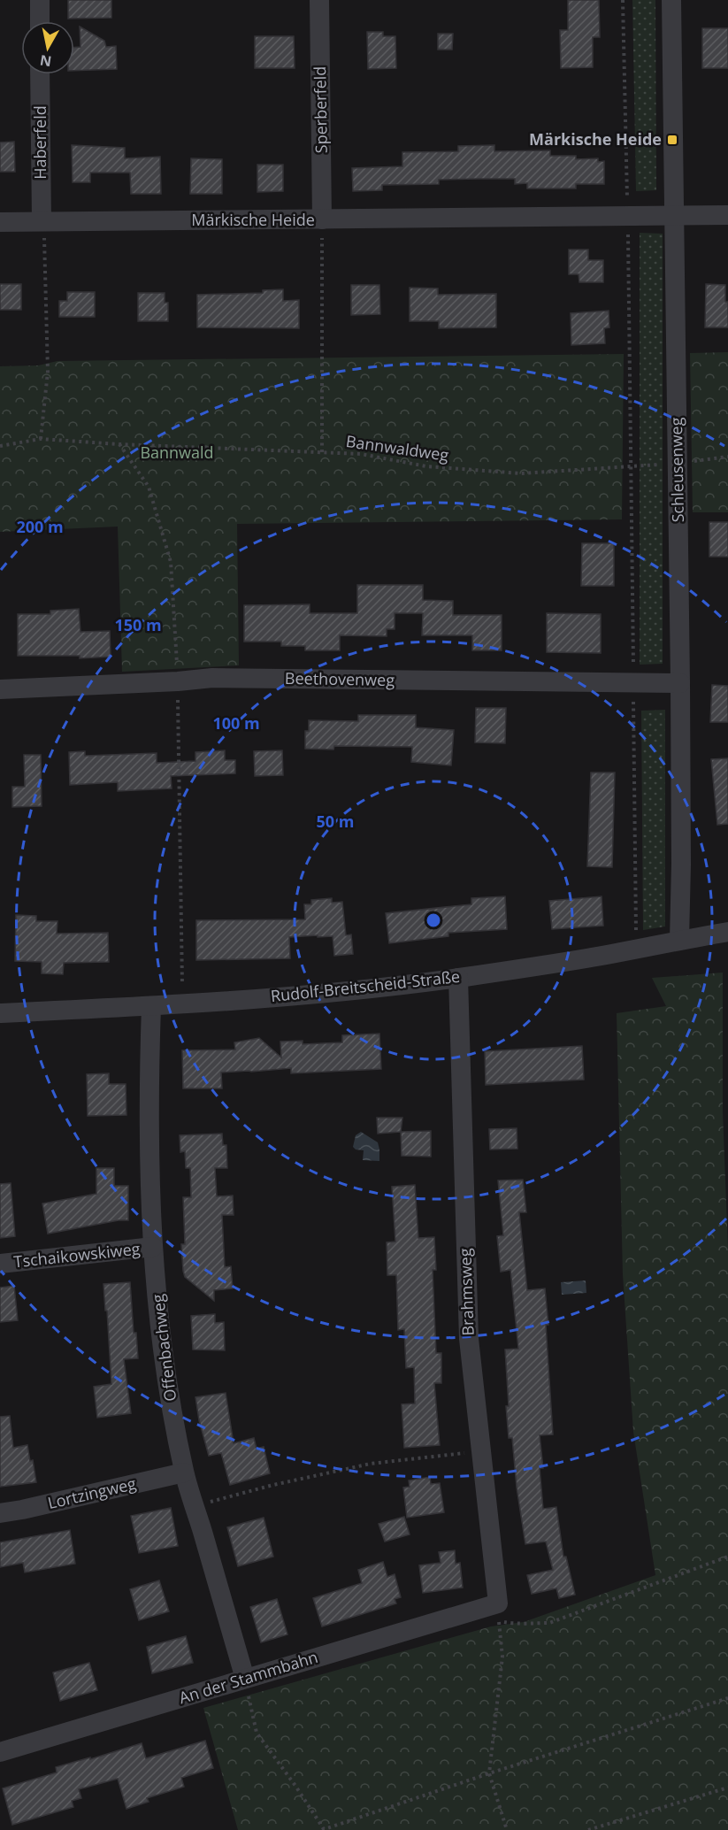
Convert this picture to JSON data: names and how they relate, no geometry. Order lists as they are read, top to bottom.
{
  "streets": {
    "street": [
      "Sperberfeld",
      "Haberfeld",
      "Märkische Heide",
      "Schleusenweg",
      "Beethovenweg",
      "Rudolf-Breitscheid-Straße",
      "Tschaikowskiweg",
      "Brahmsweg",
      "Offenbachweg",
      "Lortzingweg",
      "An der Stammbahn"
    ],
    "path": ["Bannwaldweg"]
  },
  "crossings": [
    ["Sperberfeld", "Märkische Heide"],
    ["Haberfeld", "Märkische Heide"],
    ["Märkische Heide", "Schleusenweg"],
    ["Bannwaldweg", "Schleusenweg"],
    ["Schleusenweg", "Beethovenweg"],
    ["Schleusenweg", "Rudolf-Breitscheid-Straße"],
    ["Rudolf-Breitscheid-Straße", "Brahmsweg"],
    ["Rudolf-Breitscheid-Straße", "Offenbachweg"],
    ["Tschaikowskiweg", "Offenbachweg"],
    ["Brahmsweg", "An der Stammbahn"],
    ["Offenbachweg", "Lortzingweg"],
    ["Offenbachweg", "An der Stammbahn"]
  ],
  "parks": ["Bannwald"],
  "places": {
    "transit": ["Märkische Heide"]
  },
  "north": "bottom",
  "rings": [
    "200 m",
    "150 m",
    "100 m",
    "50 m"
  ]
}
